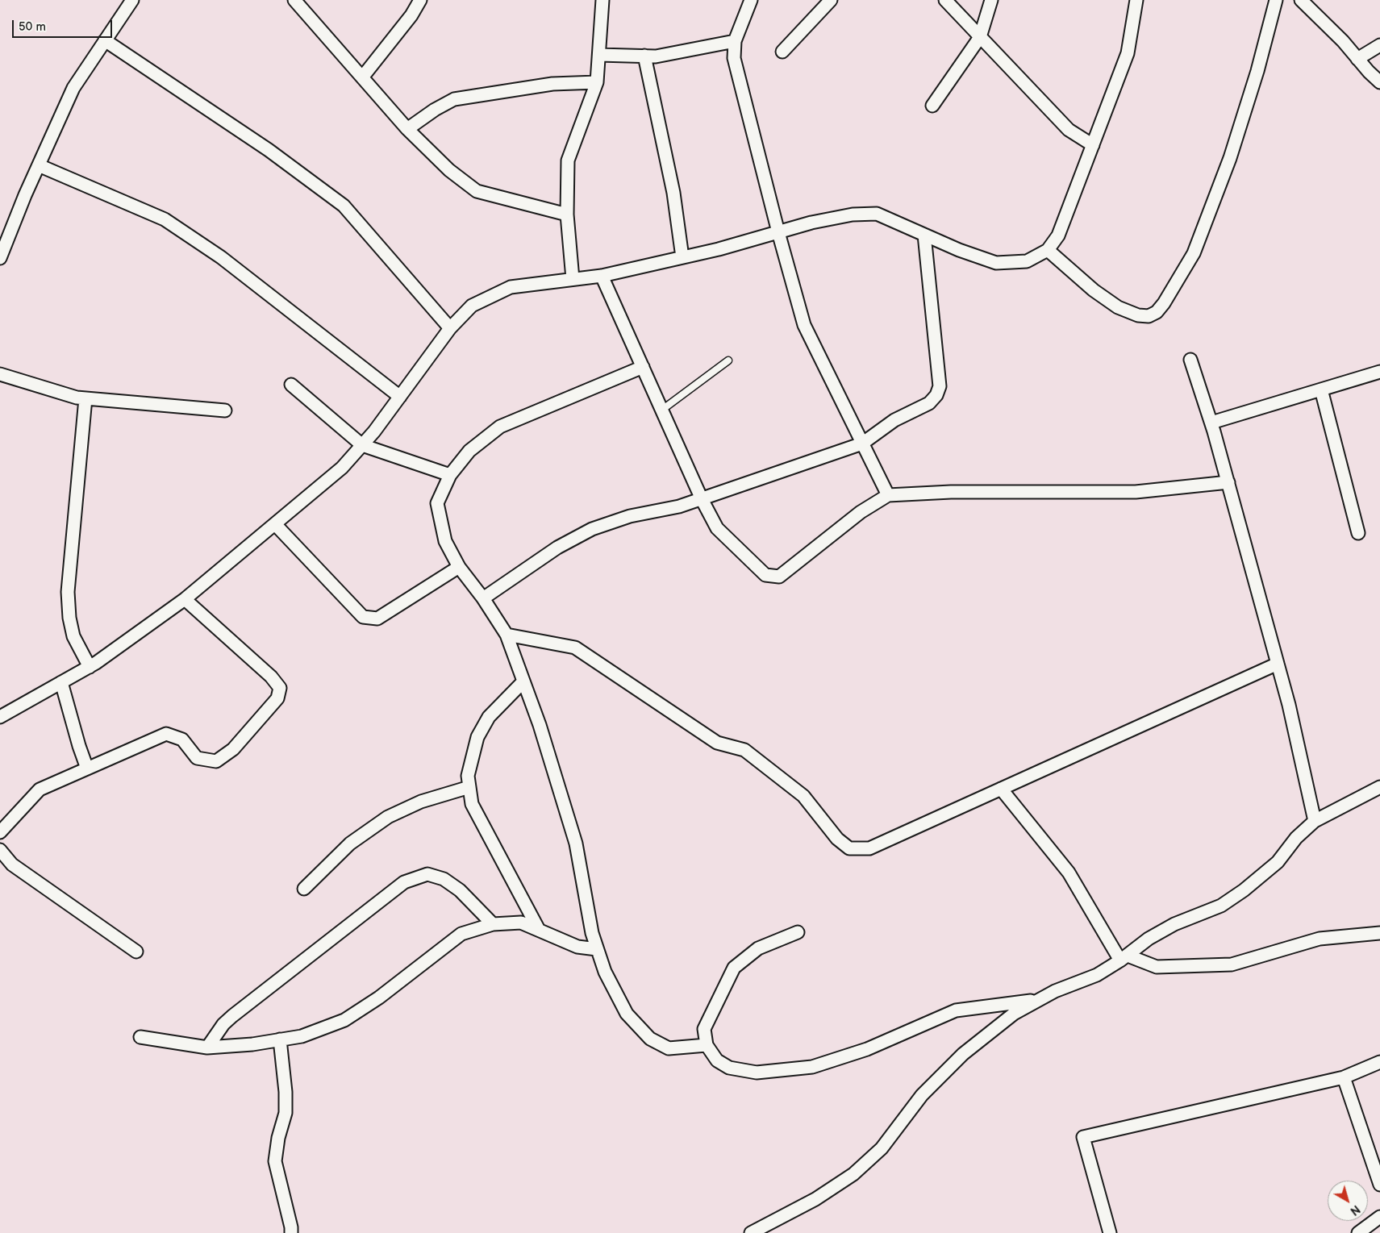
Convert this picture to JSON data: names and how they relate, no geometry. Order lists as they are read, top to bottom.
{
  "scale_bar": "50 m",
  "north": "bottom right"
}
